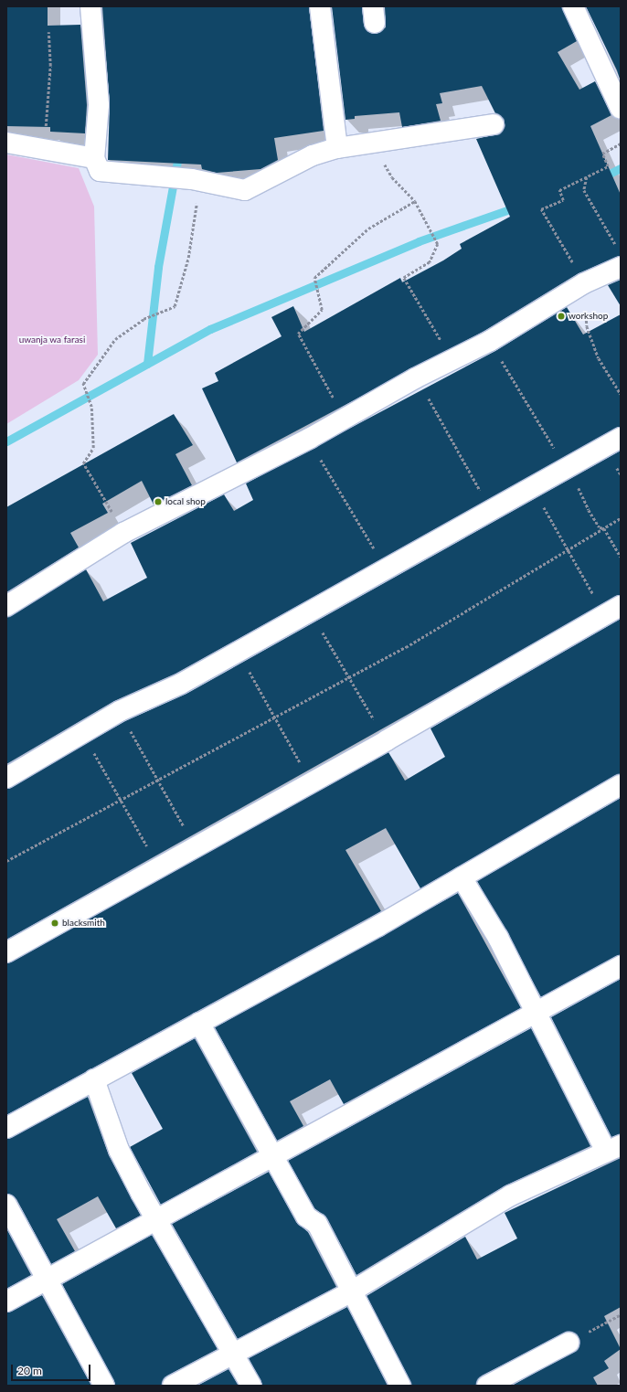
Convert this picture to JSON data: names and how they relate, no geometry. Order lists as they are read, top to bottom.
{
  "parks": ["uwanja wa farasi"],
  "places": ["workshop", "local shop", "blacksmith"],
  "scale_bar": "20 m"
}
